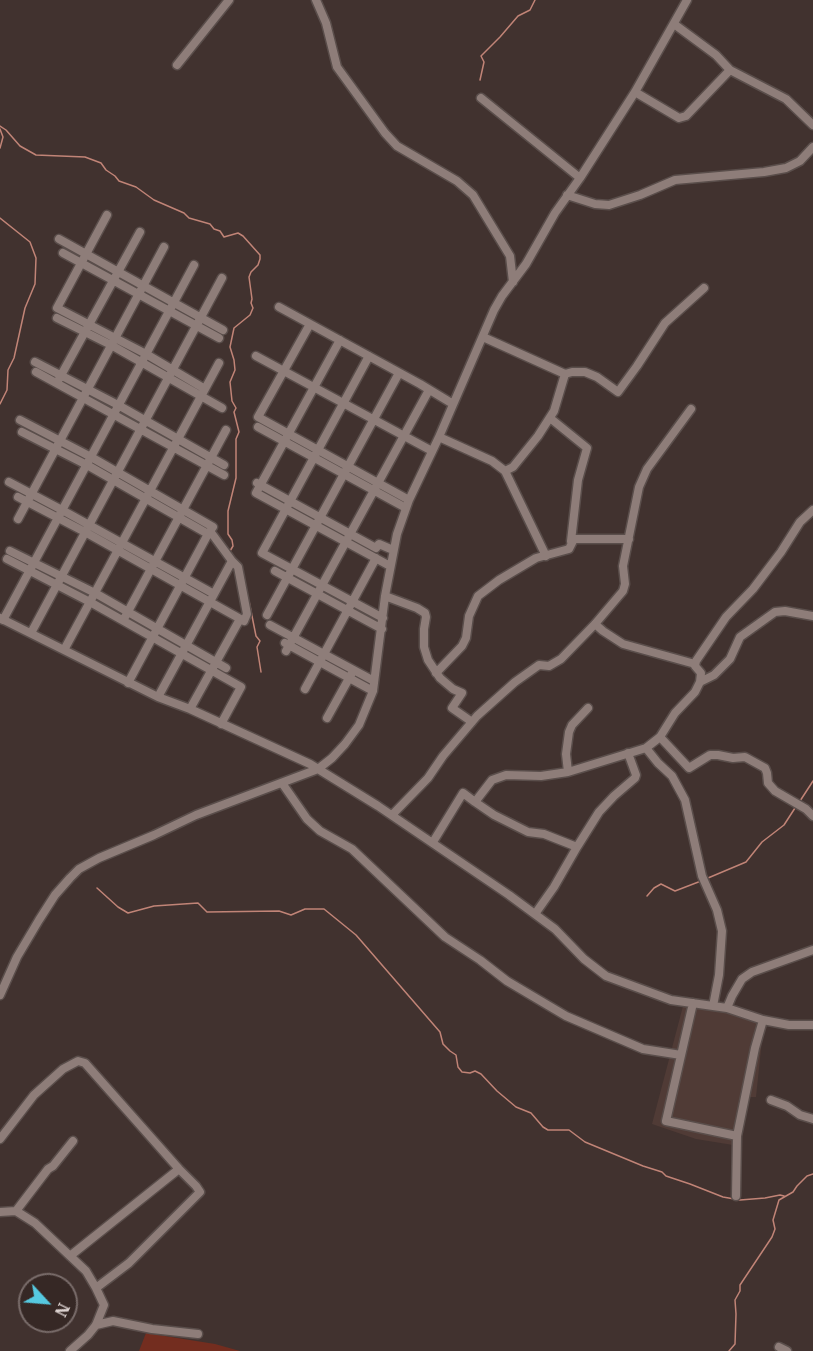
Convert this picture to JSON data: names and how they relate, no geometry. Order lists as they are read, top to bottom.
{
  "north": "bottom right"
}
